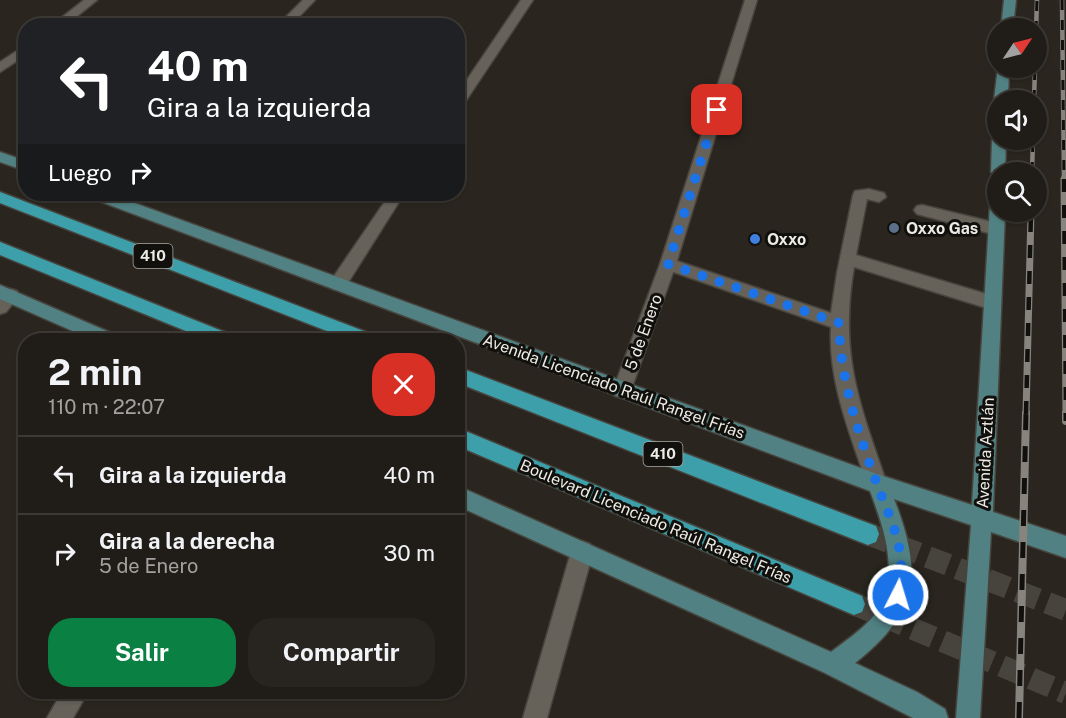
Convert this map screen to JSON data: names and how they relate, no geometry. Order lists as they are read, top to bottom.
{
  "streets": {
    "main road": ["410", "Boulevard Licenciado Raúl Rangel Frías"],
    "street": ["5 de Enero", "Avenida Licenciado Raúl Rangel Frías", "Avenida Aztlán"]
  },
  "crossings": [
    ["5 de Enero", "Avenida Licenciado Raúl Rangel Frías"],
    ["Avenida Licenciado Raúl Rangel Frías", "Avenida Aztlán"]
  ],
  "places": ["Oxxo Gas", "Oxxo"],
  "north": "top right",
  "page": {
    "turn": ["40 m", "Gira a la izquierda"],
    "then": "Luego",
    "heading": ["2 min", "110 m · 22:07"],
    "list": [
      {
        "name": "Gira a la izquierda",
        "value": "40 m"
      },
      {
        "name": "Gira a la derecha",
        "note": "5 de Enero",
        "value": "30 m"
      }
    ],
    "buttons": ["Salir", "Compartir"]
  }
}
